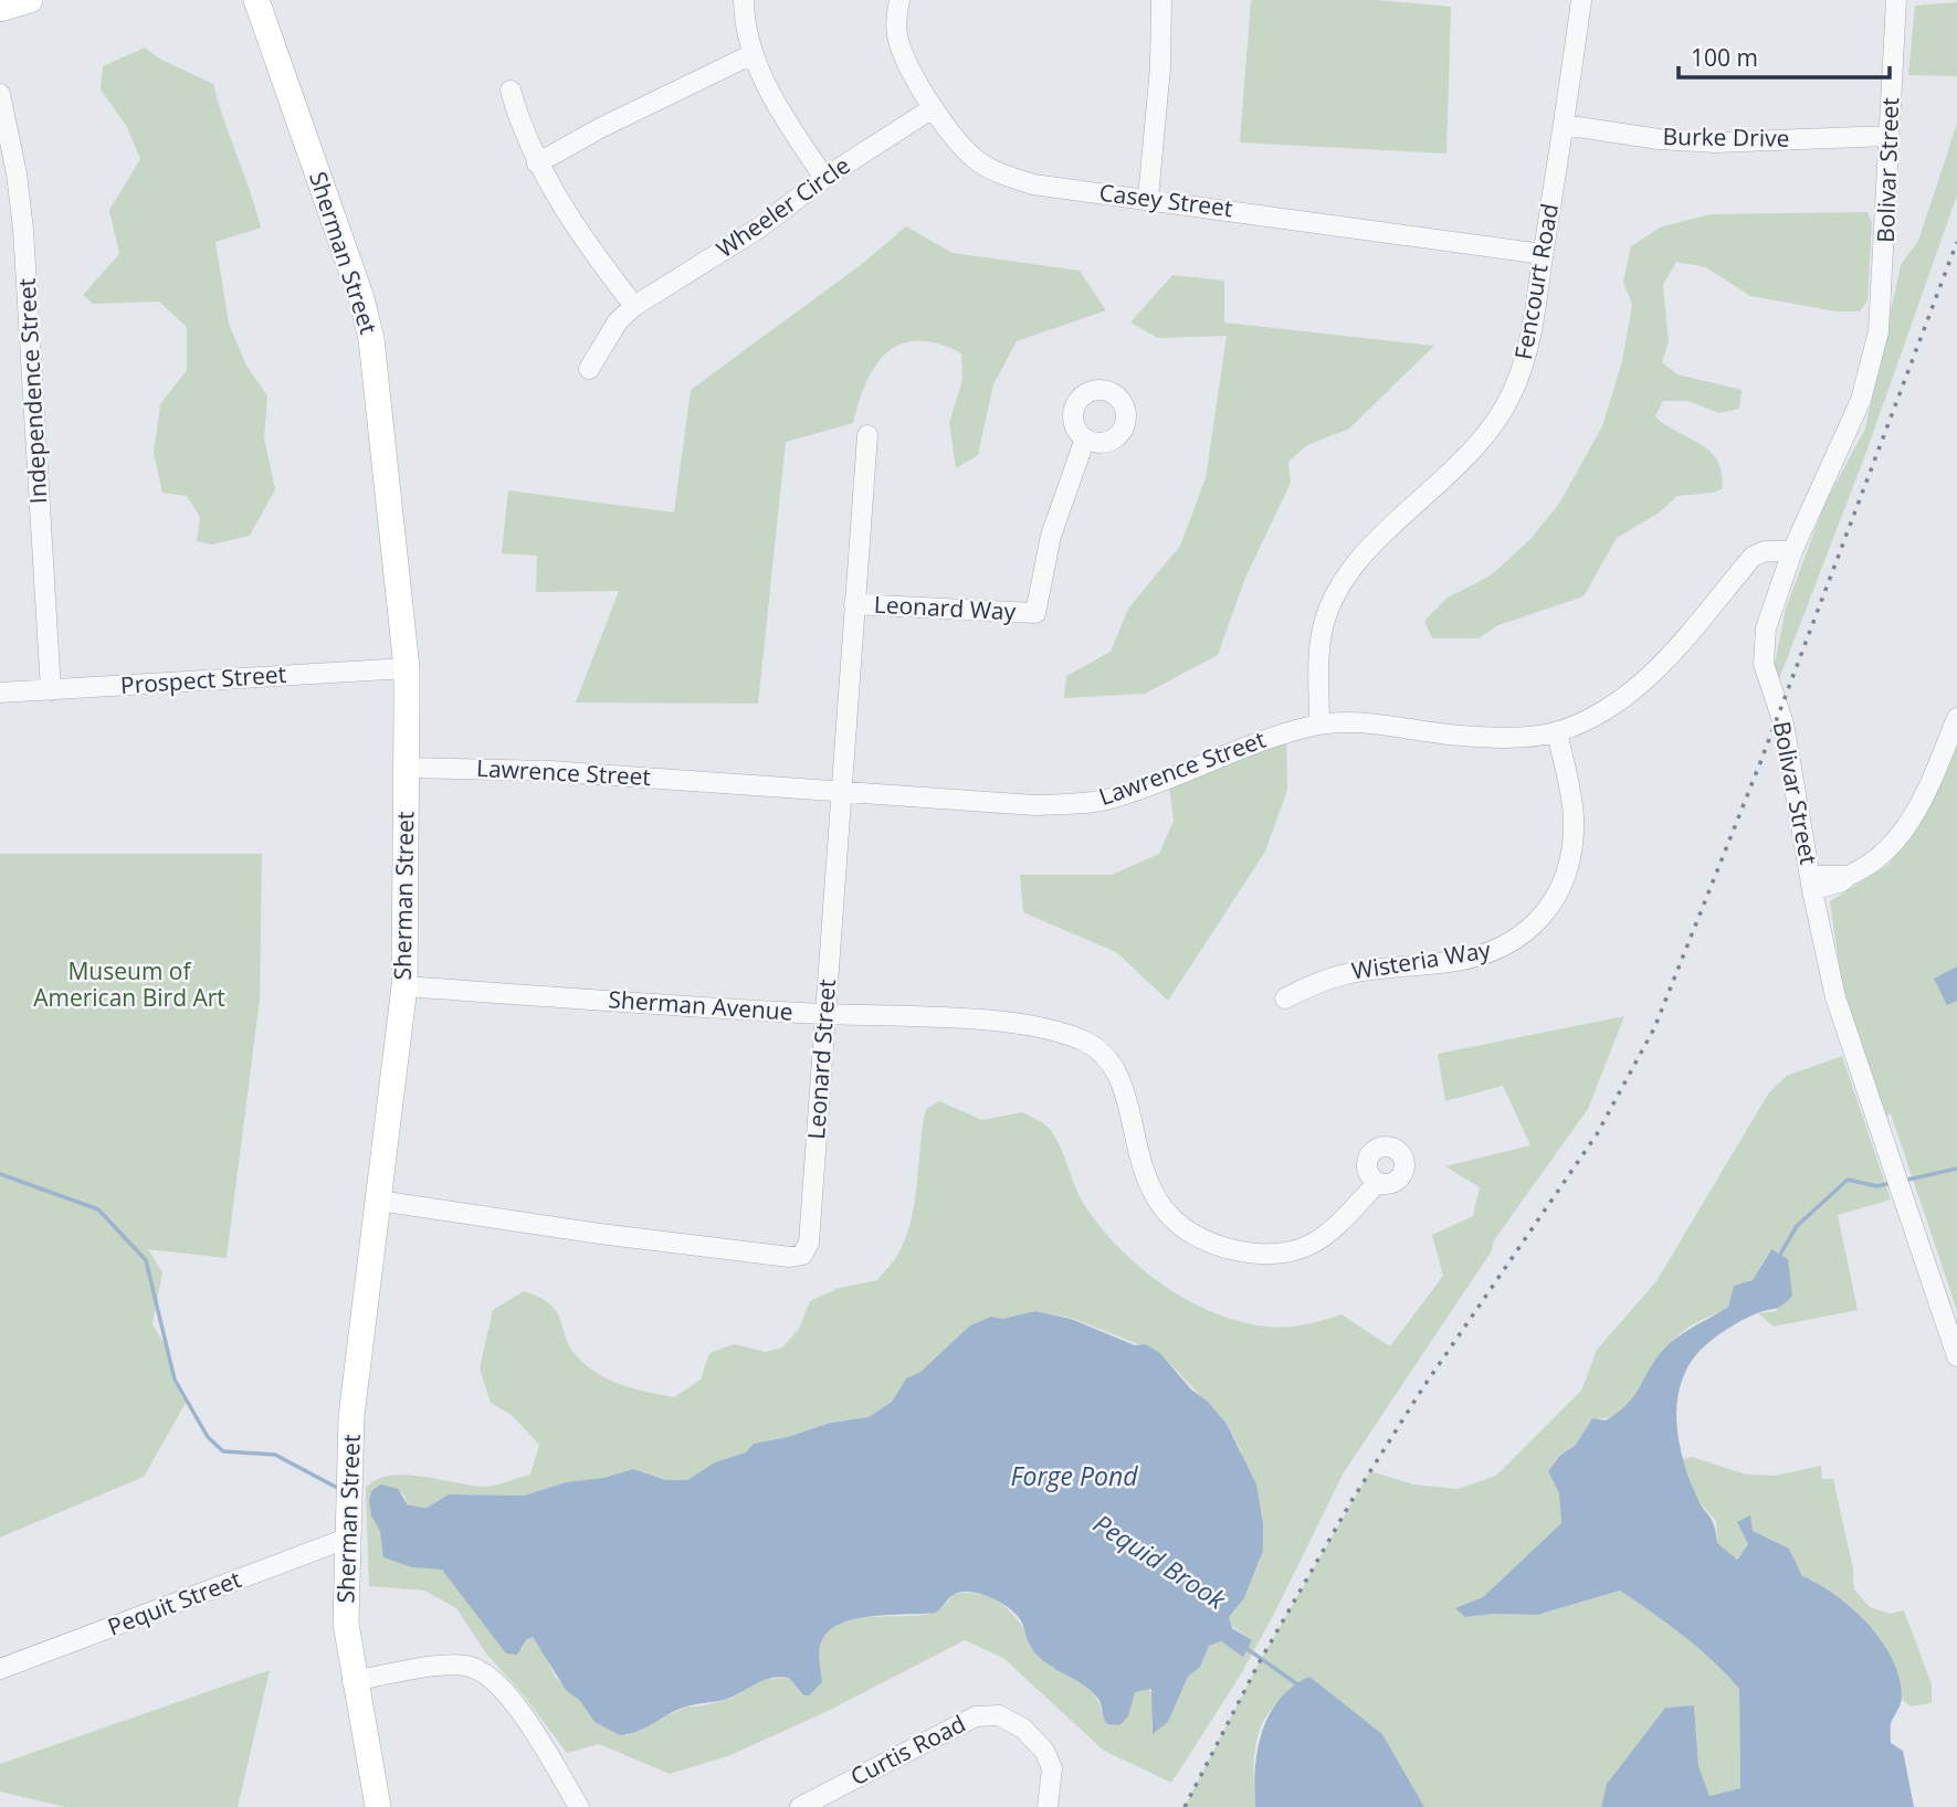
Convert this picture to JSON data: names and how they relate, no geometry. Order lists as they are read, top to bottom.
{
  "streets": {
    "main road": ["Sherman Street"],
    "street": [
      "Burke Drive",
      "Bolivar Street",
      "Casey Street",
      "Wheeler Circle",
      "Fencourt Road",
      "Independence Street",
      "Leonard Way",
      "Prospect Street",
      "Lawrence Street",
      "Wisteria Way",
      "Sherman Avenue",
      "Leonard Street",
      "Pequit Street",
      "Curtis Road"
    ]
  },
  "crossings": [
    ["Burke Drive", "Bolivar Street"],
    ["Burke Drive", "Fencourt Road"],
    ["Bolivar Street", "Lawrence Street"],
    ["Casey Street", "Wheeler Circle"],
    ["Casey Street", "Fencourt Road"],
    ["Sherman Street", "Prospect Street"],
    ["Sherman Street", "Lawrence Street"],
    ["Sherman Street", "Sherman Avenue"],
    ["Sherman Street", "Leonard Street"],
    ["Sherman Street", "Pequit Street"],
    ["Fencourt Road", "Lawrence Street"],
    ["Independence Street", "Prospect Street"],
    ["Leonard Way", "Leonard Street"],
    ["Lawrence Street", "Wisteria Way"],
    ["Lawrence Street", "Leonard Street"],
    ["Sherman Avenue", "Leonard Street"]
  ],
  "water": ["Forge Pond", "Pequid Brook"],
  "parks": ["Museum of American Bird Art"],
  "scale_bar": "100 m"
}
